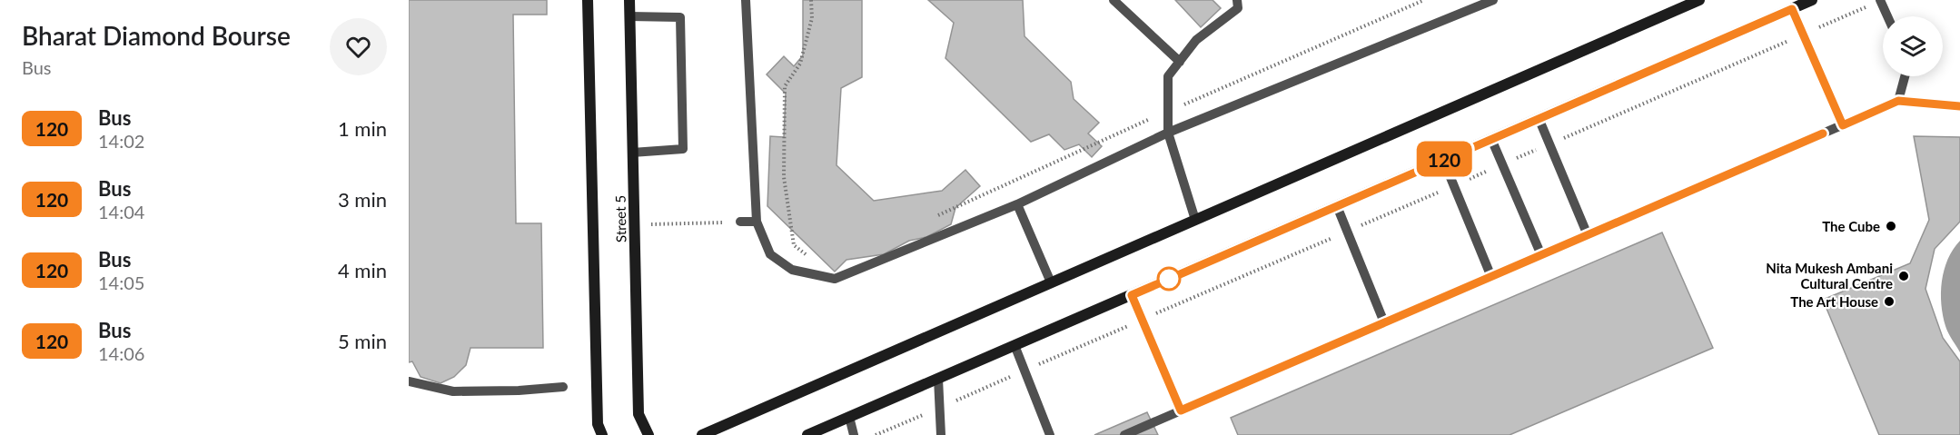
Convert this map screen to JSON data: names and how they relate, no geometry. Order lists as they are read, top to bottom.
{
  "streets": {
    "main road": ["Street 5"]
  },
  "places": ["The Cube", "Nita Mukesh Ambani Cultural Centre", "The Art House"],
  "lines": ["bus line 120"],
  "page": {
    "heading": ["Bharat Diamond Bourse", "Bus"],
    "on_map": "120",
    "list": [
      {
        "mark": "120",
        "name": "Bus",
        "note": "14:02",
        "value": "1 min"
      },
      {
        "mark": "120",
        "name": "Bus",
        "note": "14:04",
        "value": "3 min"
      },
      {
        "mark": "120",
        "name": "Bus",
        "note": "14:05",
        "value": "4 min"
      },
      {
        "mark": "120",
        "name": "Bus",
        "note": "14:06",
        "value": "5 min"
      }
    ]
  }
}
